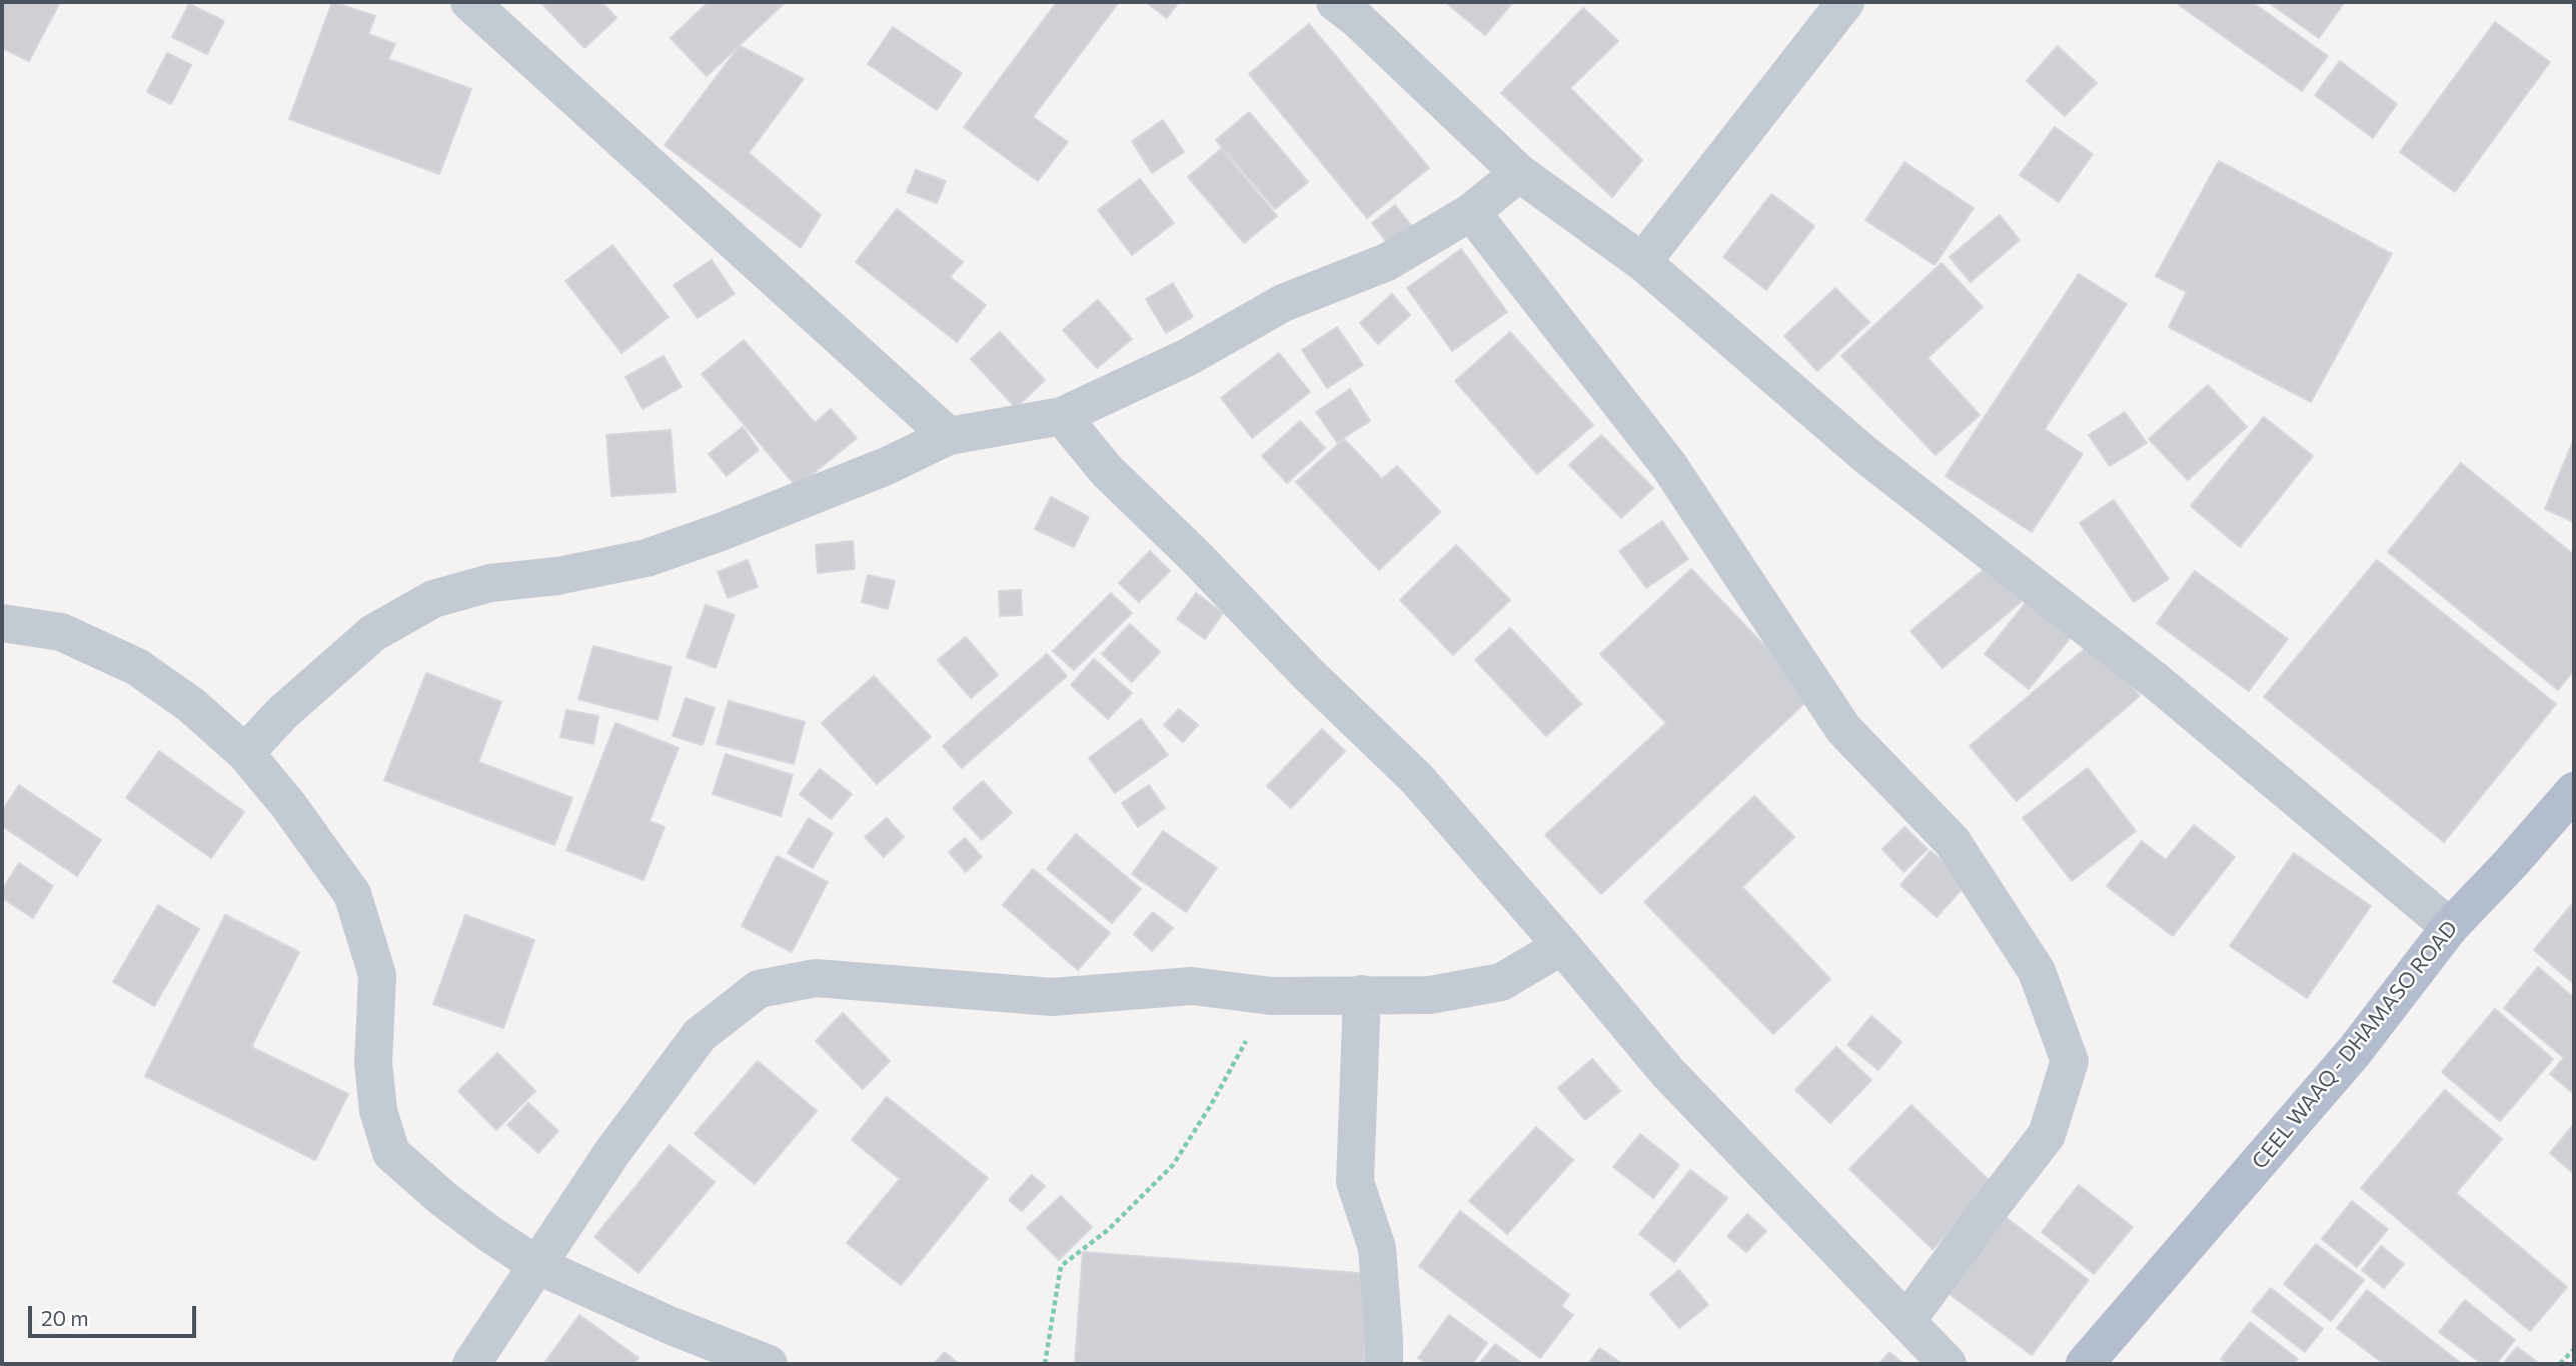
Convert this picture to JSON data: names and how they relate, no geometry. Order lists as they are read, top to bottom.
{
  "streets": {
    "main road": ["CEEL WAAQ - DHAMASO ROAD"]
  },
  "scale_bar": "20 m"
}
